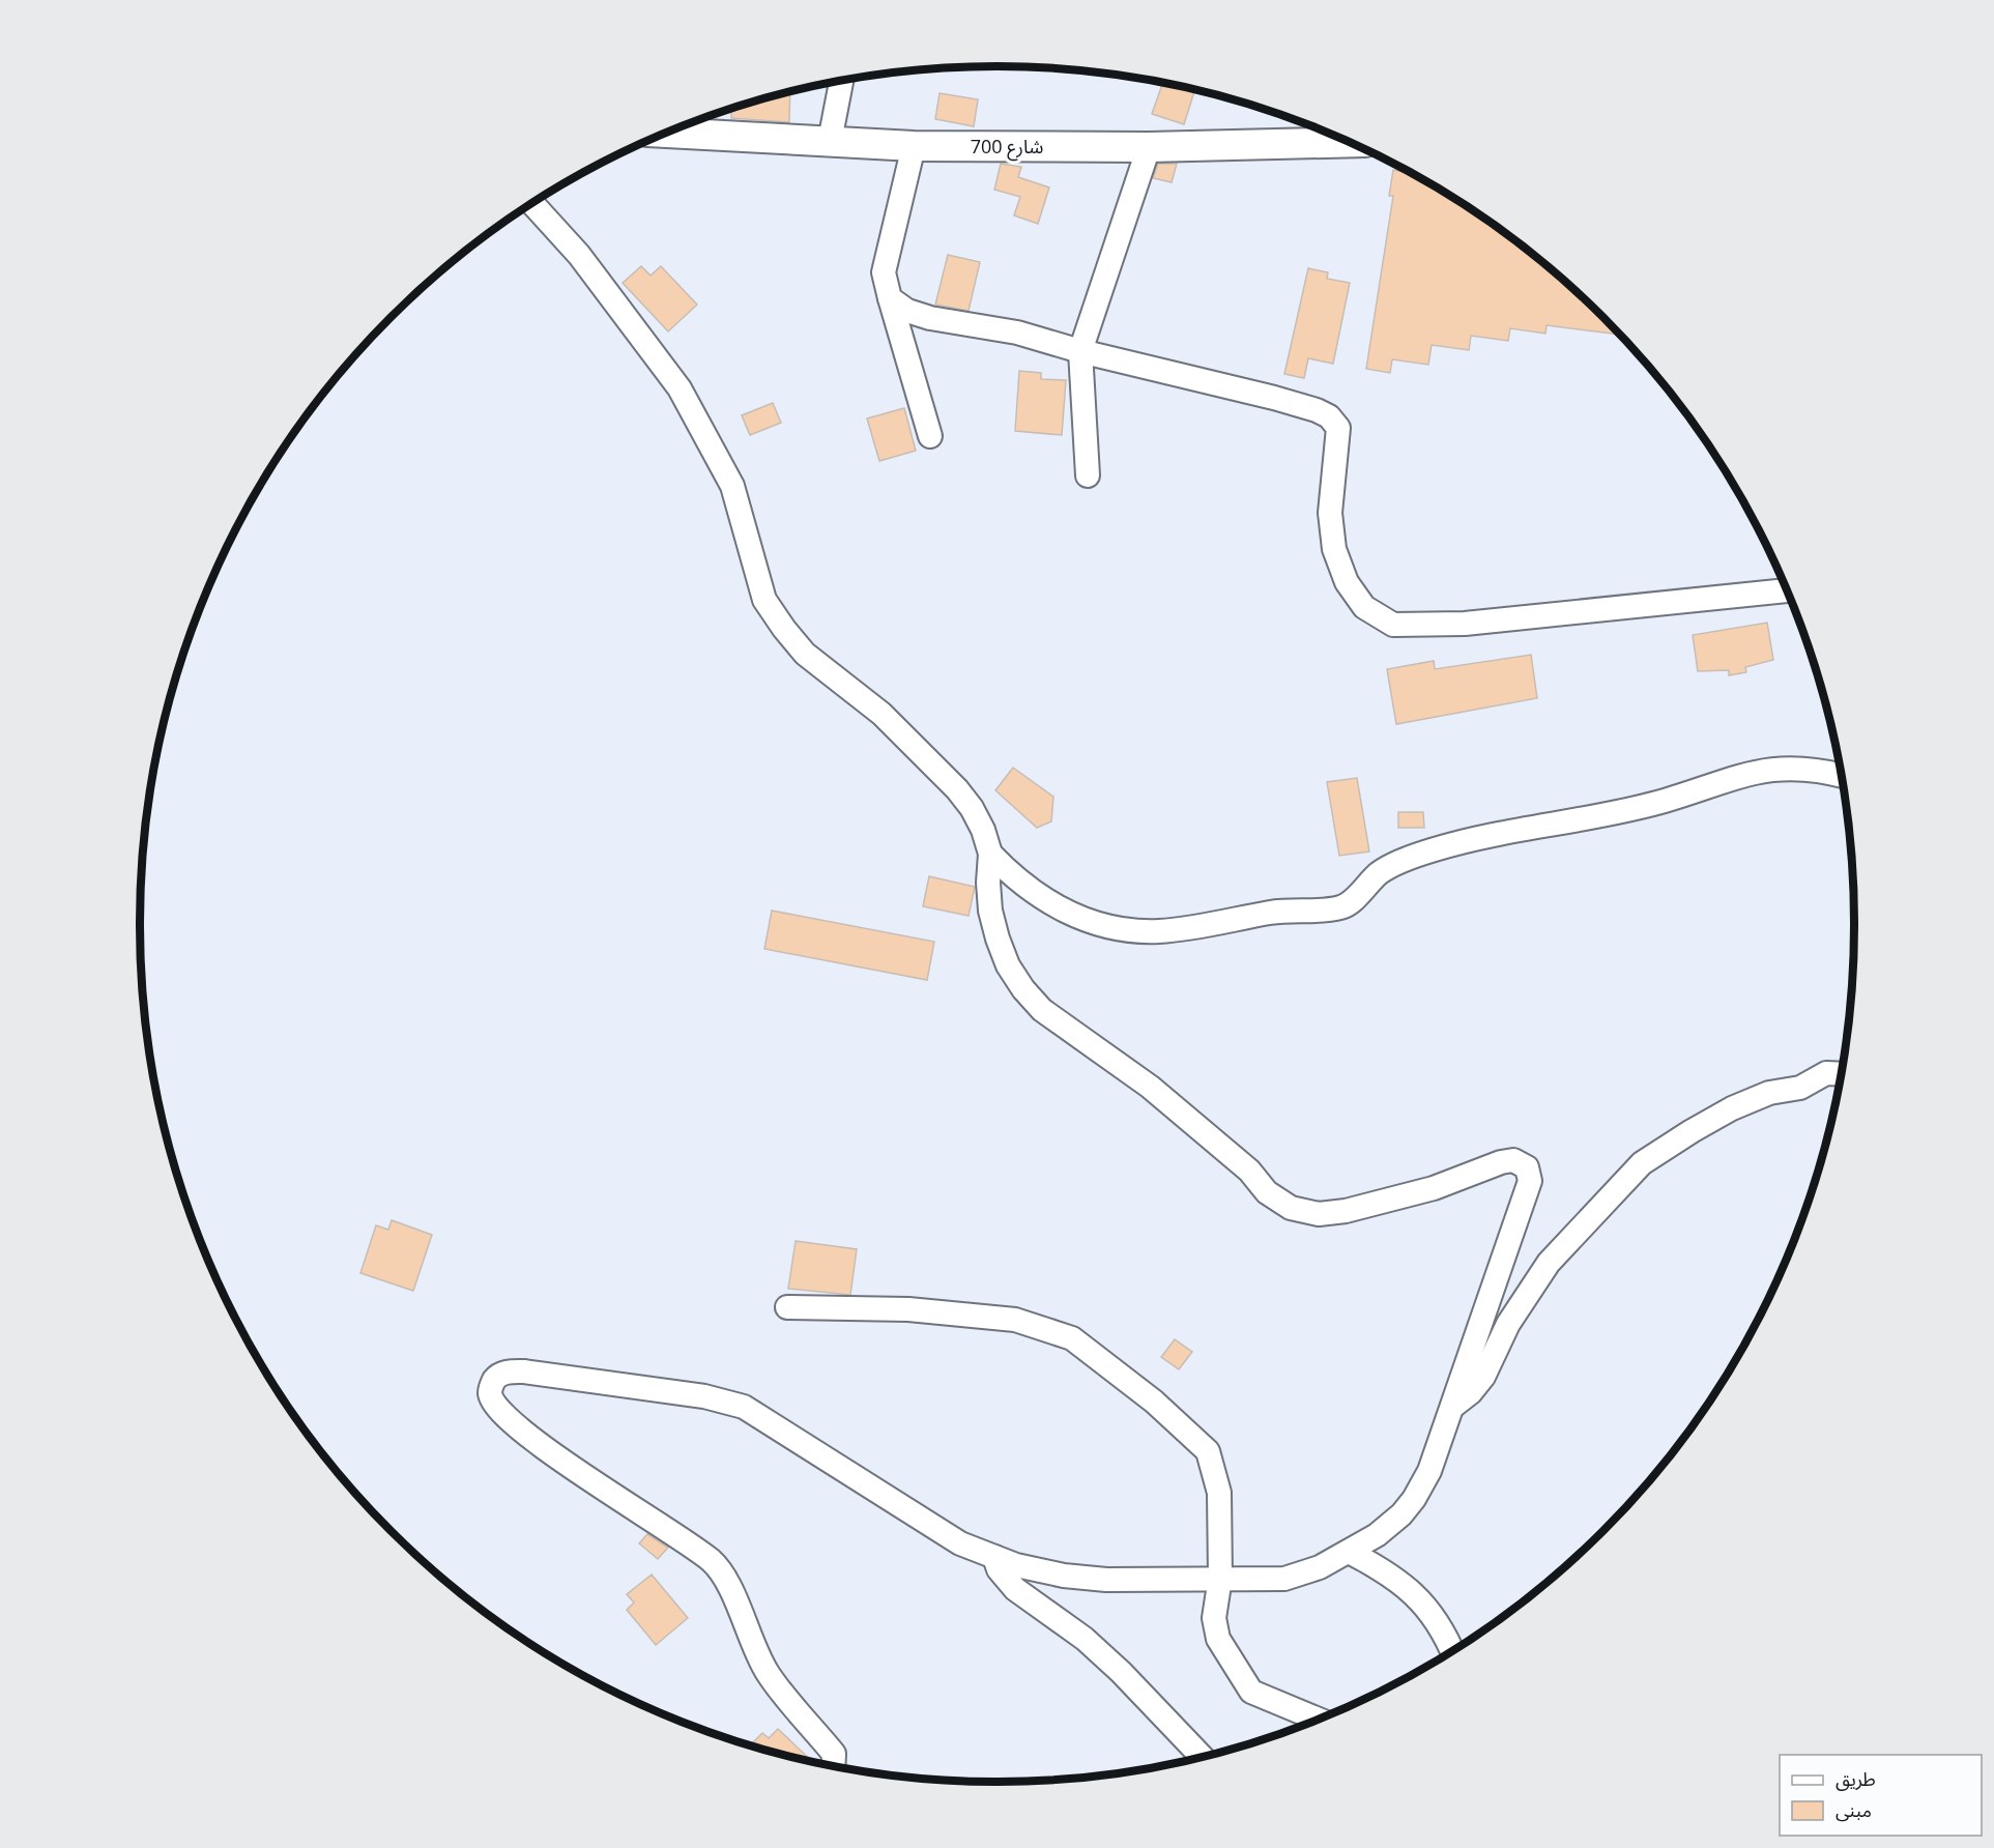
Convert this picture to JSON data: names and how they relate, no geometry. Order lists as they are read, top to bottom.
{
  "streets": {
    "main road": ["شارع 700"]
  },
  "legend": ["طريق", "مبنى"]
}
